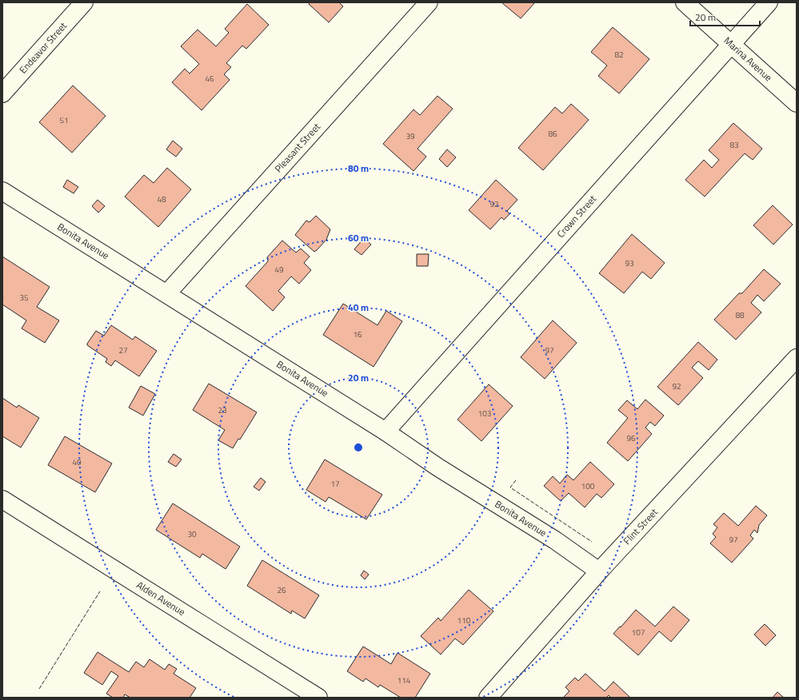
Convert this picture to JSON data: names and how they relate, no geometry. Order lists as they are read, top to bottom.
{
  "streets": {
    "street": [
      "Endeavor Street",
      "Marina Avenue",
      "Pleasant Street",
      "Crown Street",
      "Bonita Avenue",
      "Flint Street",
      "Alden Avenue"
    ]
  },
  "crossings": [
    ["Marina Avenue", "Crown Street"],
    ["Pleasant Street", "Bonita Avenue"],
    ["Crown Street", "Bonita Avenue"],
    ["Bonita Avenue", "Flint Street"]
  ],
  "house_numbers": [
    "82",
    "46",
    "51",
    "86",
    "39",
    "83",
    "48",
    "92",
    "93",
    "49",
    "35",
    "88",
    "16",
    "27",
    "97",
    "92",
    "23",
    "103",
    "96",
    "40",
    "17",
    "100",
    "30",
    "97",
    "26",
    "110",
    "107",
    "114"
  ],
  "scale_bar": "20 m",
  "rings": [
    "80 m",
    "60 m",
    "40 m",
    "20 m"
  ]
}
